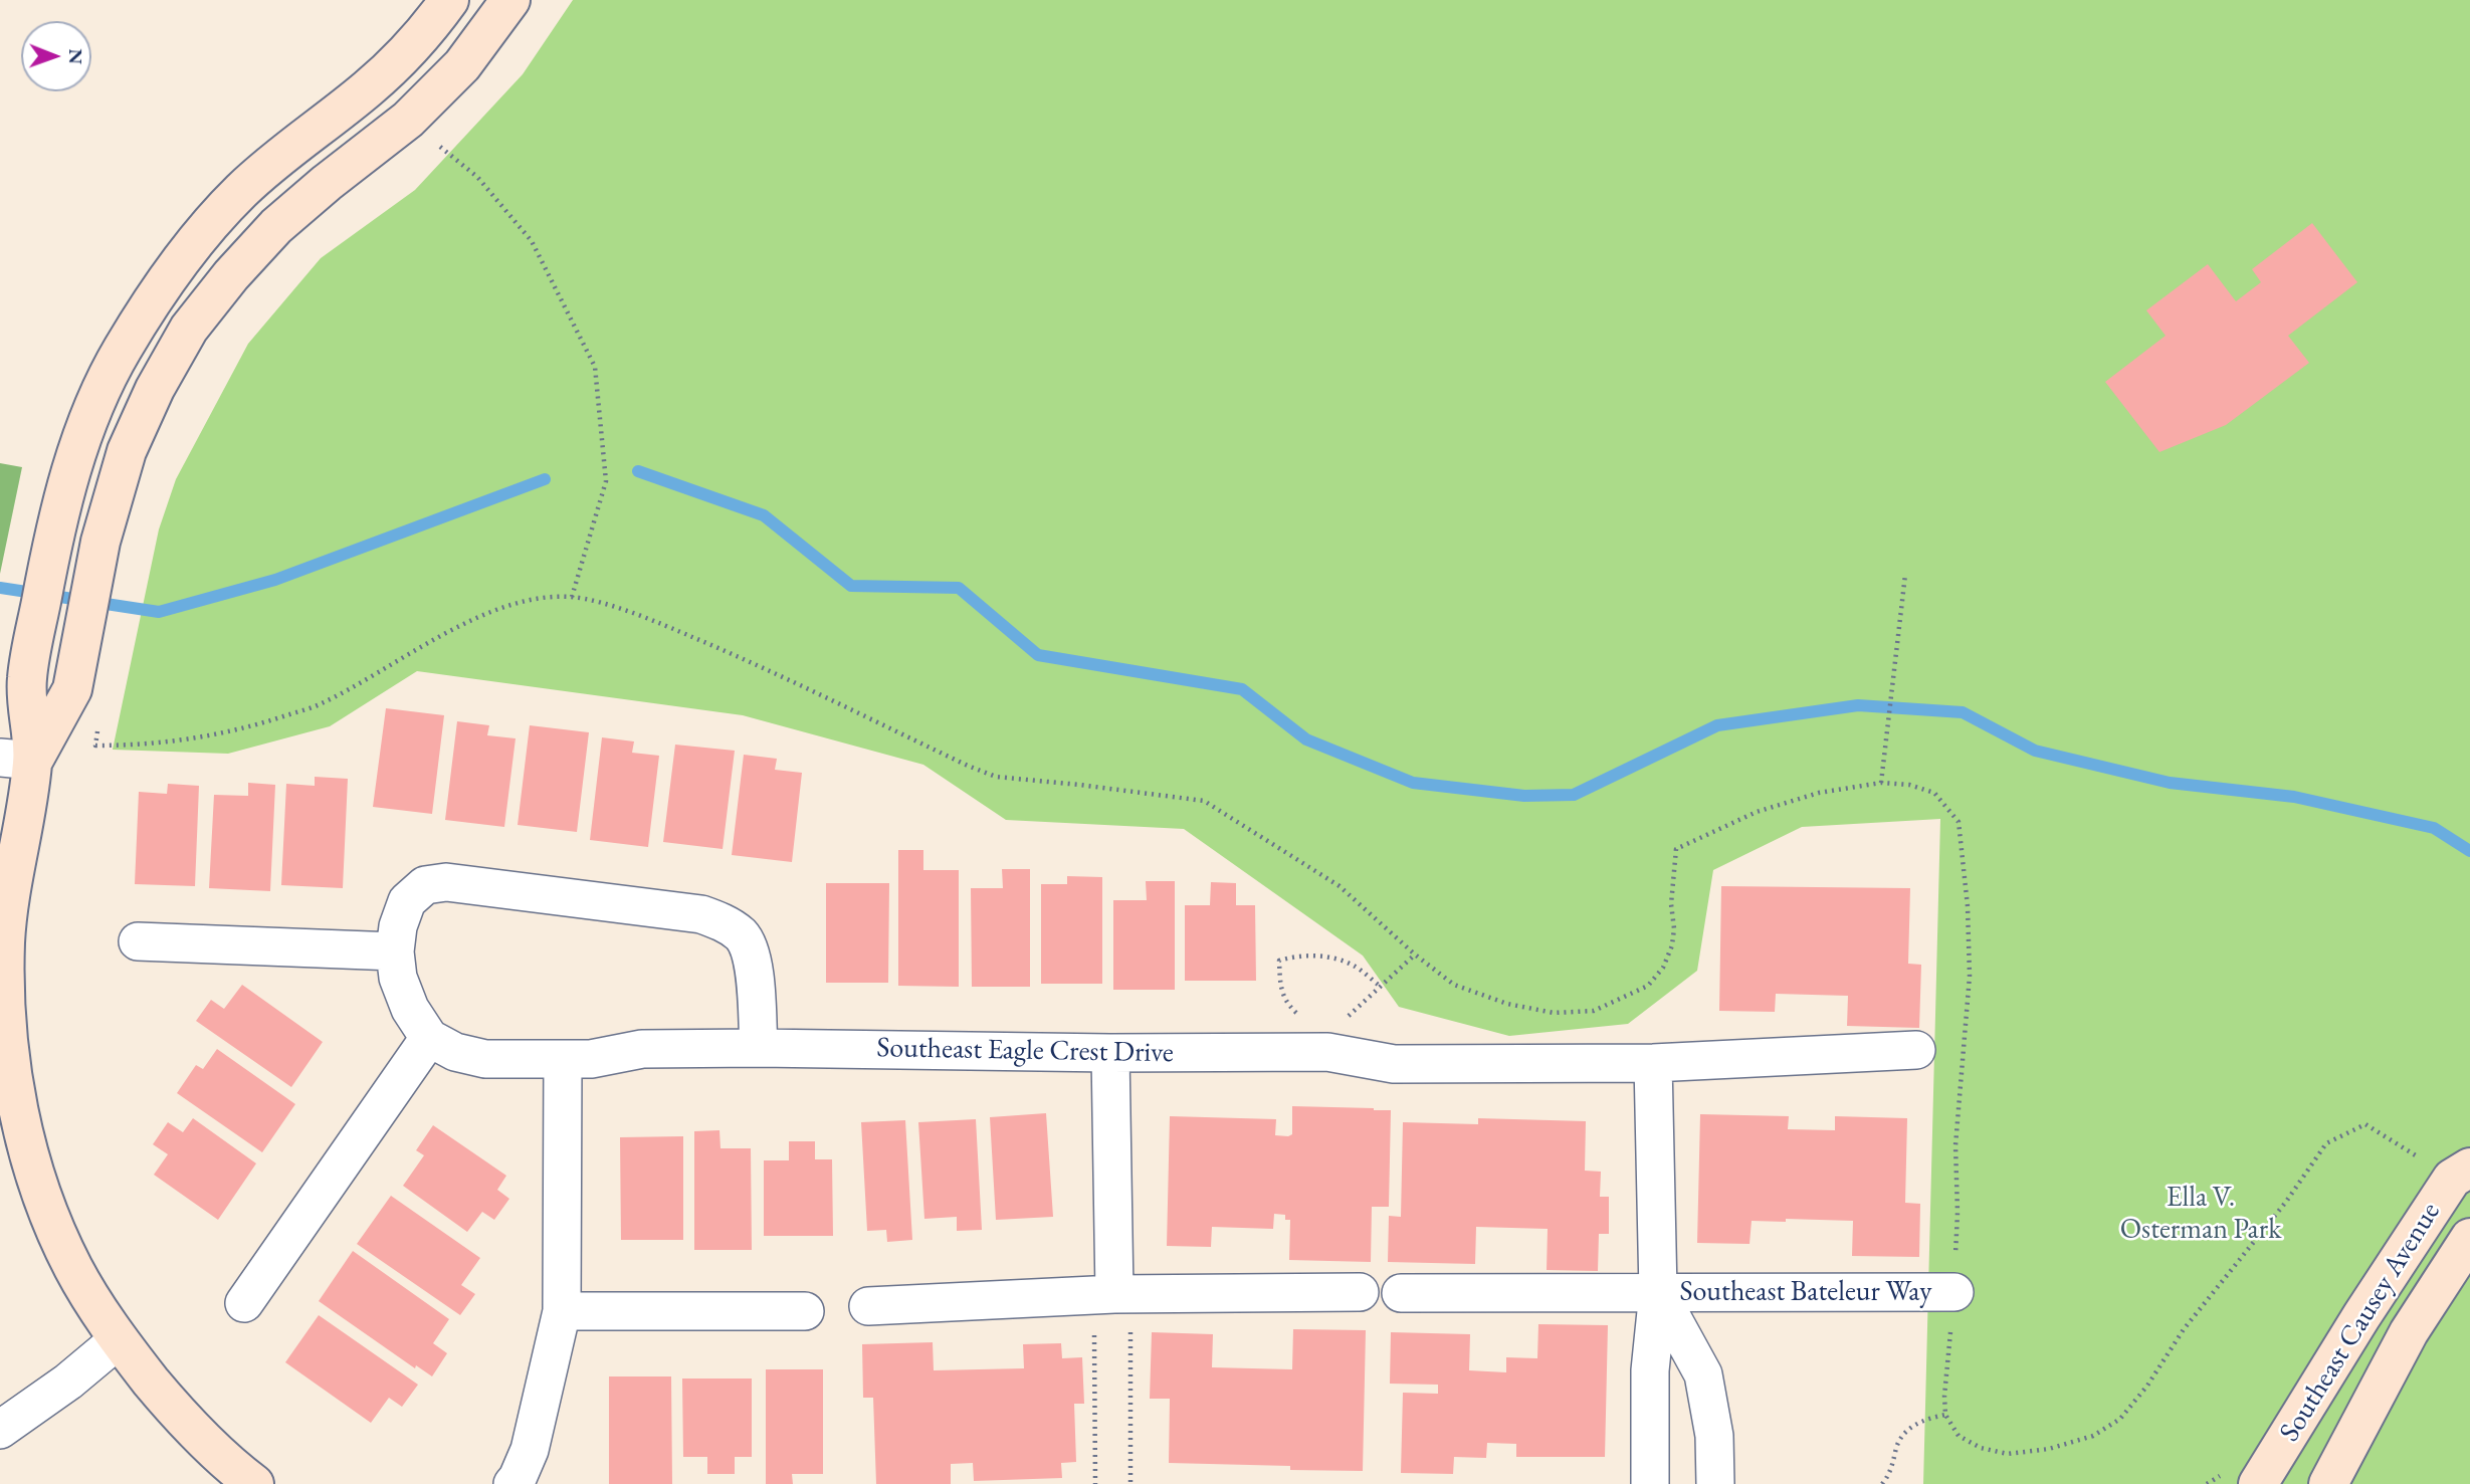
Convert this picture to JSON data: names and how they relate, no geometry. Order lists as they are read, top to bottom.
{
  "streets": {
    "street": ["Southeast Eagle Crest Drive", "Southeast Bateleur Way", "Southeast Causey Avenue"]
  },
  "parks": ["Ella V. Osterman Park"],
  "north": "right"
}
